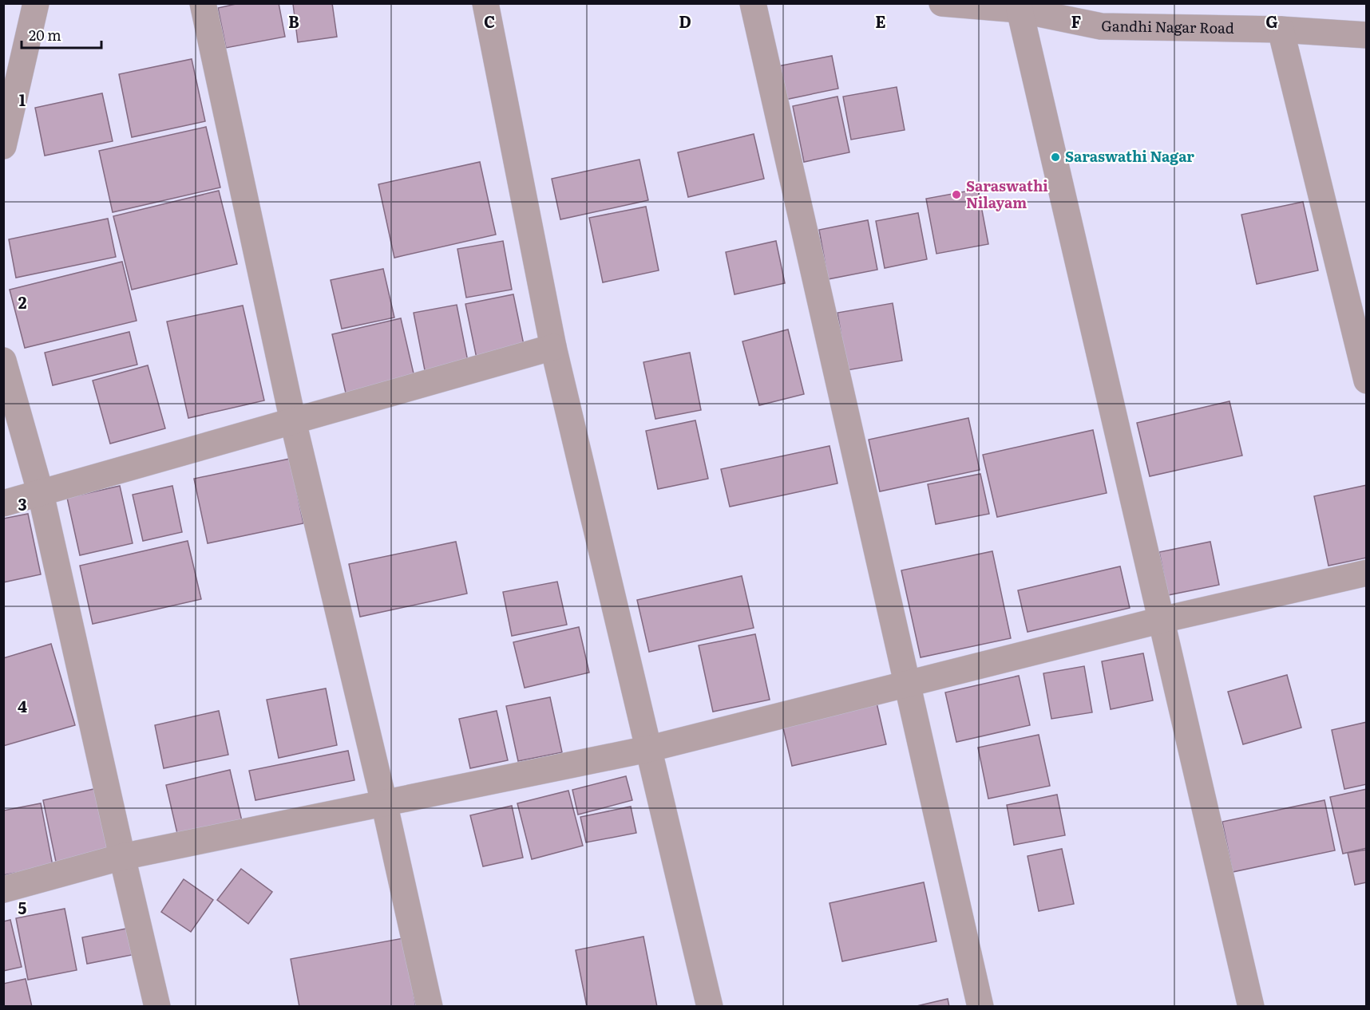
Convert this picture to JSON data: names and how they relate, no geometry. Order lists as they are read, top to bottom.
{
  "streets": {
    "street": ["Gandhi Nagar Road"]
  },
  "places": ["Saraswathi Nagar", "Saraswathi Nilayam"],
  "scale_bar": "20 m",
  "grid": {
    "columns": [
      "B",
      "C",
      "D",
      "E",
      "F",
      "G"
    ],
    "rows": [
      "1",
      "2",
      "3",
      "4",
      "5"
    ]
  }
}
